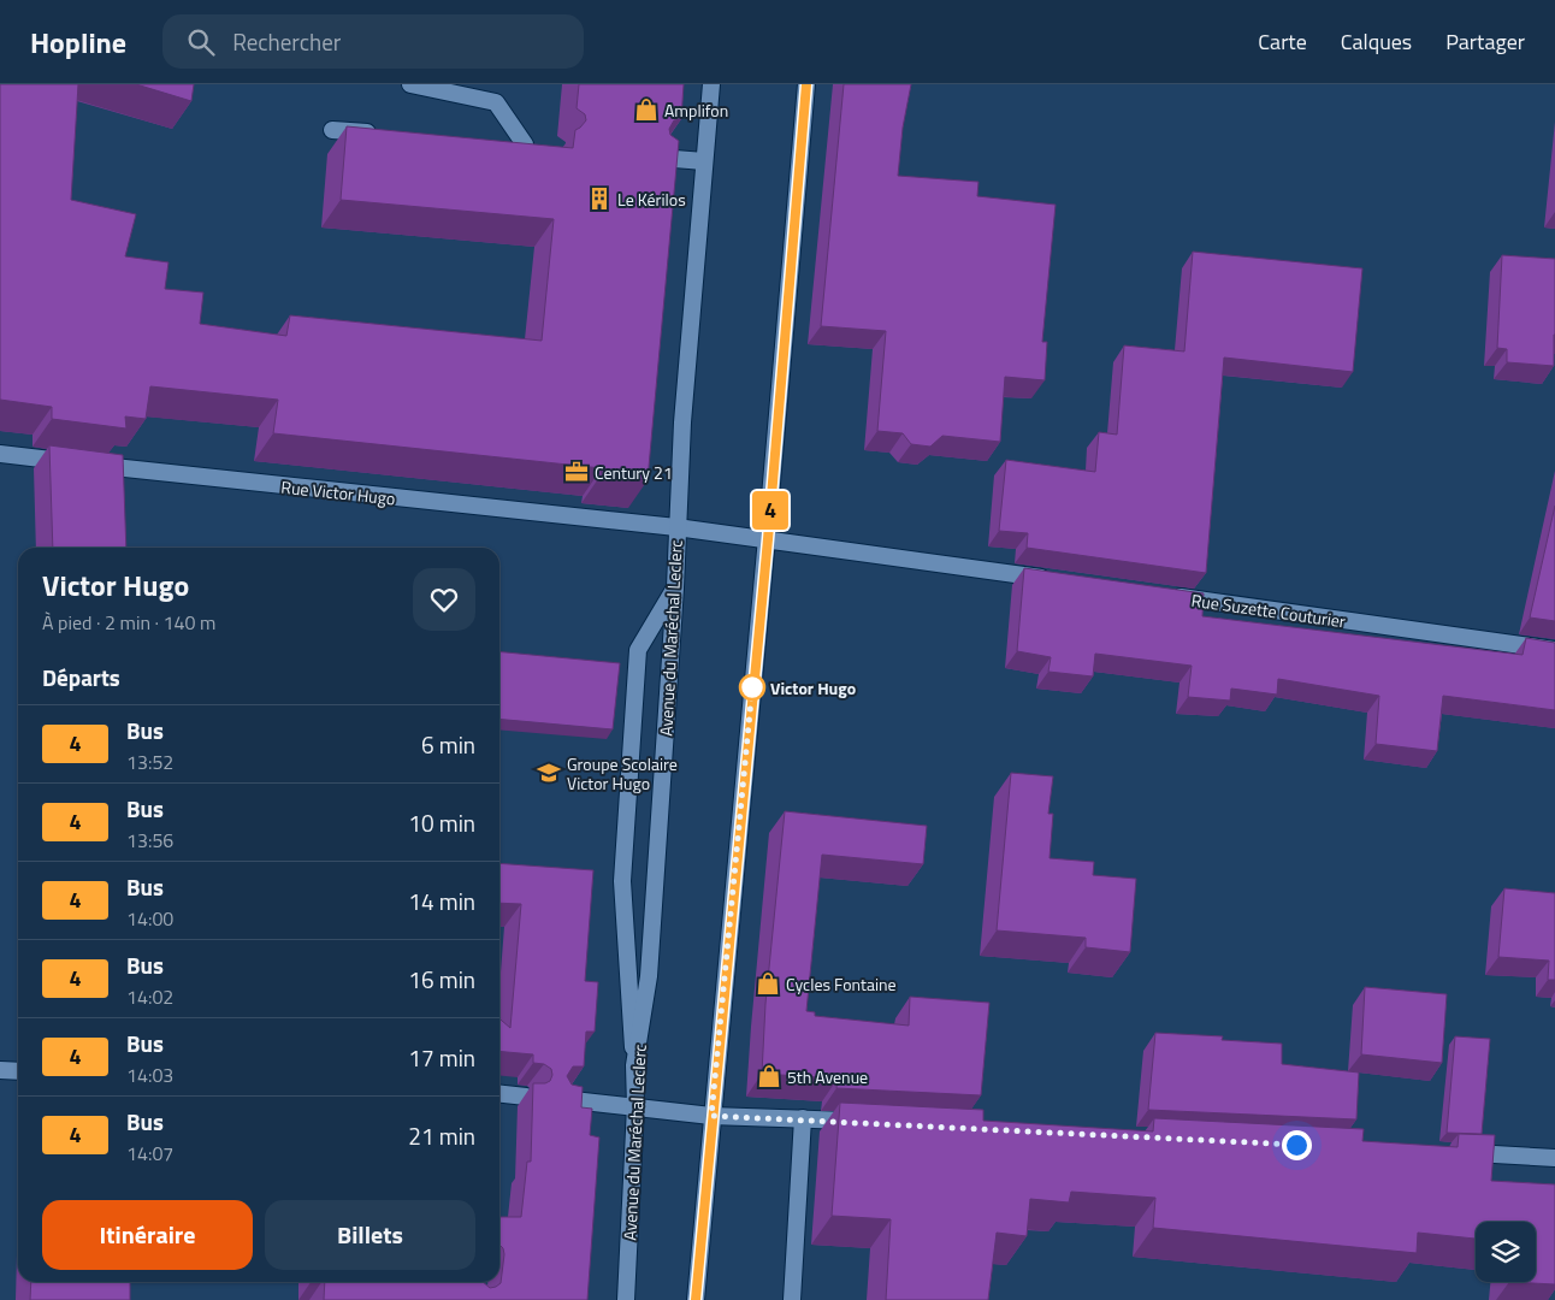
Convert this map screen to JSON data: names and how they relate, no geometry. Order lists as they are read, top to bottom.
{
  "streets": {
    "street": ["Rue Victor Hugo", "Rue Suzette Couturier", "Avenue du Maréchal Leclerc"]
  },
  "crossings": [
    ["Rue Victor Hugo", "Avenue du Maréchal Leclerc"]
  ],
  "places": {
    "shop": ["Amplifon", "Cycles Fontaine", "5th Avenue"],
    "building": ["Le Kérilos"],
    "office": ["Century 21"],
    "other": ["Victor Hugo"],
    "school or university": ["Groupe Scolaire Victor Hugo"]
  },
  "lines": ["bus line 4"],
  "page": {
    "header": "Hopline",
    "search": "Rechercher",
    "nav": ["Carte", "Calques", "Partager"],
    "on_map": "4",
    "heading": [
      ["Victor Hugo", "À pied · 2 min · 140 m"],
      "Départs"
    ],
    "list": [
      {
        "mark": "4",
        "name": "Bus",
        "note": "13:52",
        "value": "6 min"
      },
      {
        "mark": "4",
        "name": "Bus",
        "note": "13:56",
        "value": "10 min"
      },
      {
        "mark": "4",
        "name": "Bus",
        "note": "14:00",
        "value": "14 min"
      },
      {
        "mark": "4",
        "name": "Bus",
        "note": "14:02",
        "value": "16 min"
      },
      {
        "mark": "4",
        "name": "Bus",
        "note": "14:03",
        "value": "17 min"
      },
      {
        "mark": "4",
        "name": "Bus",
        "note": "14:07",
        "value": "21 min"
      }
    ],
    "buttons": ["Itinéraire", "Billets"]
  }
}
